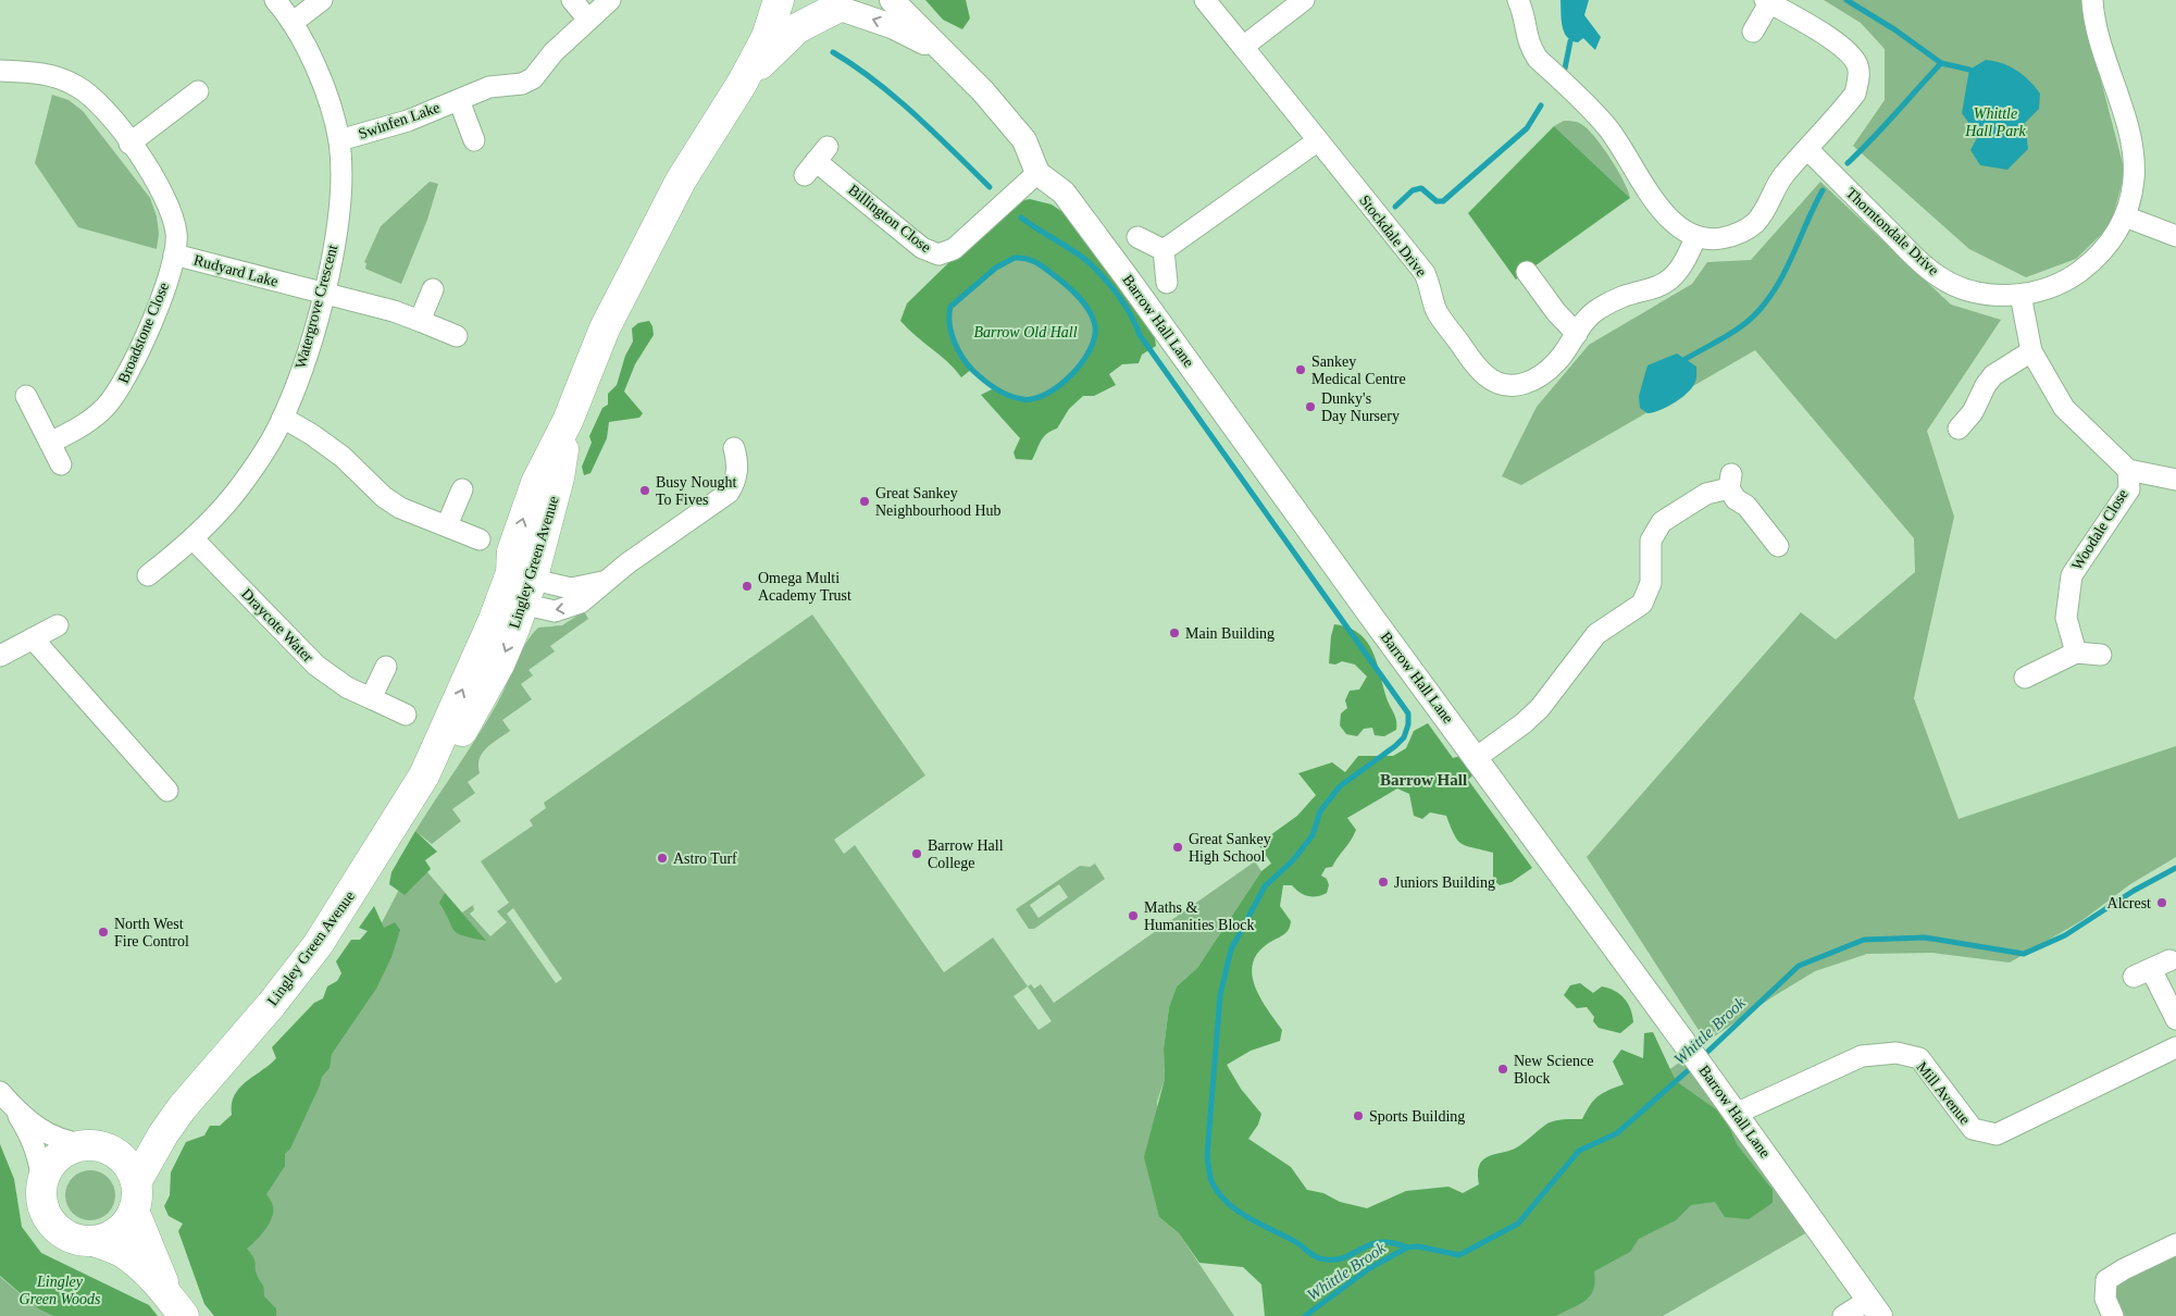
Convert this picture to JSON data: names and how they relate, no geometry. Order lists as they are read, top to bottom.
{
  "streets": {
    "main road": ["Lingley Green Avenue"],
    "street": [
      "Swinfen Lake",
      "Billington Close",
      "Thorntondale Drive",
      "Stockdale Drive",
      "Rudyard Lake",
      "Watergrove Crescent",
      "Barrow Hall Lane",
      "Broadstone Close",
      "Woodale Close",
      "Draycote Water",
      "Mill Avenue"
    ]
  },
  "crossings": [
    ["Swinfen Lake", "Watergrove Crescent"],
    ["Billington Close", "Barrow Hall Lane"],
    ["Thorntondale Drive", "Woodale Close"],
    ["Rudyard Lake", "Watergrove Crescent"],
    ["Rudyard Lake", "Broadstone Close"],
    ["Watergrove Crescent", "Draycote Water"],
    ["Barrow Hall Lane", "Mill Avenue"]
  ],
  "districts": ["Barrow Hall"],
  "water": ["Whittle Brook"],
  "parks": ["Whittle Hall Park", "Barrow Old Hall", "Lingley Green Woods"],
  "places": [
    "Sankey Medical Centre",
    "Dunky's Day Nursery",
    "Busy Nought To Fives",
    "Great Sankey Neighbourhood Hub",
    "Omega Multi Academy Trust",
    "Main Building",
    "Great Sankey High School",
    "Barrow Hall College",
    "Astro Turf",
    "Juniors Building",
    "Alcrest",
    "Maths & Humanities Block",
    "North West Fire Control",
    "New Science Block",
    "Sports Building"
  ]
}
